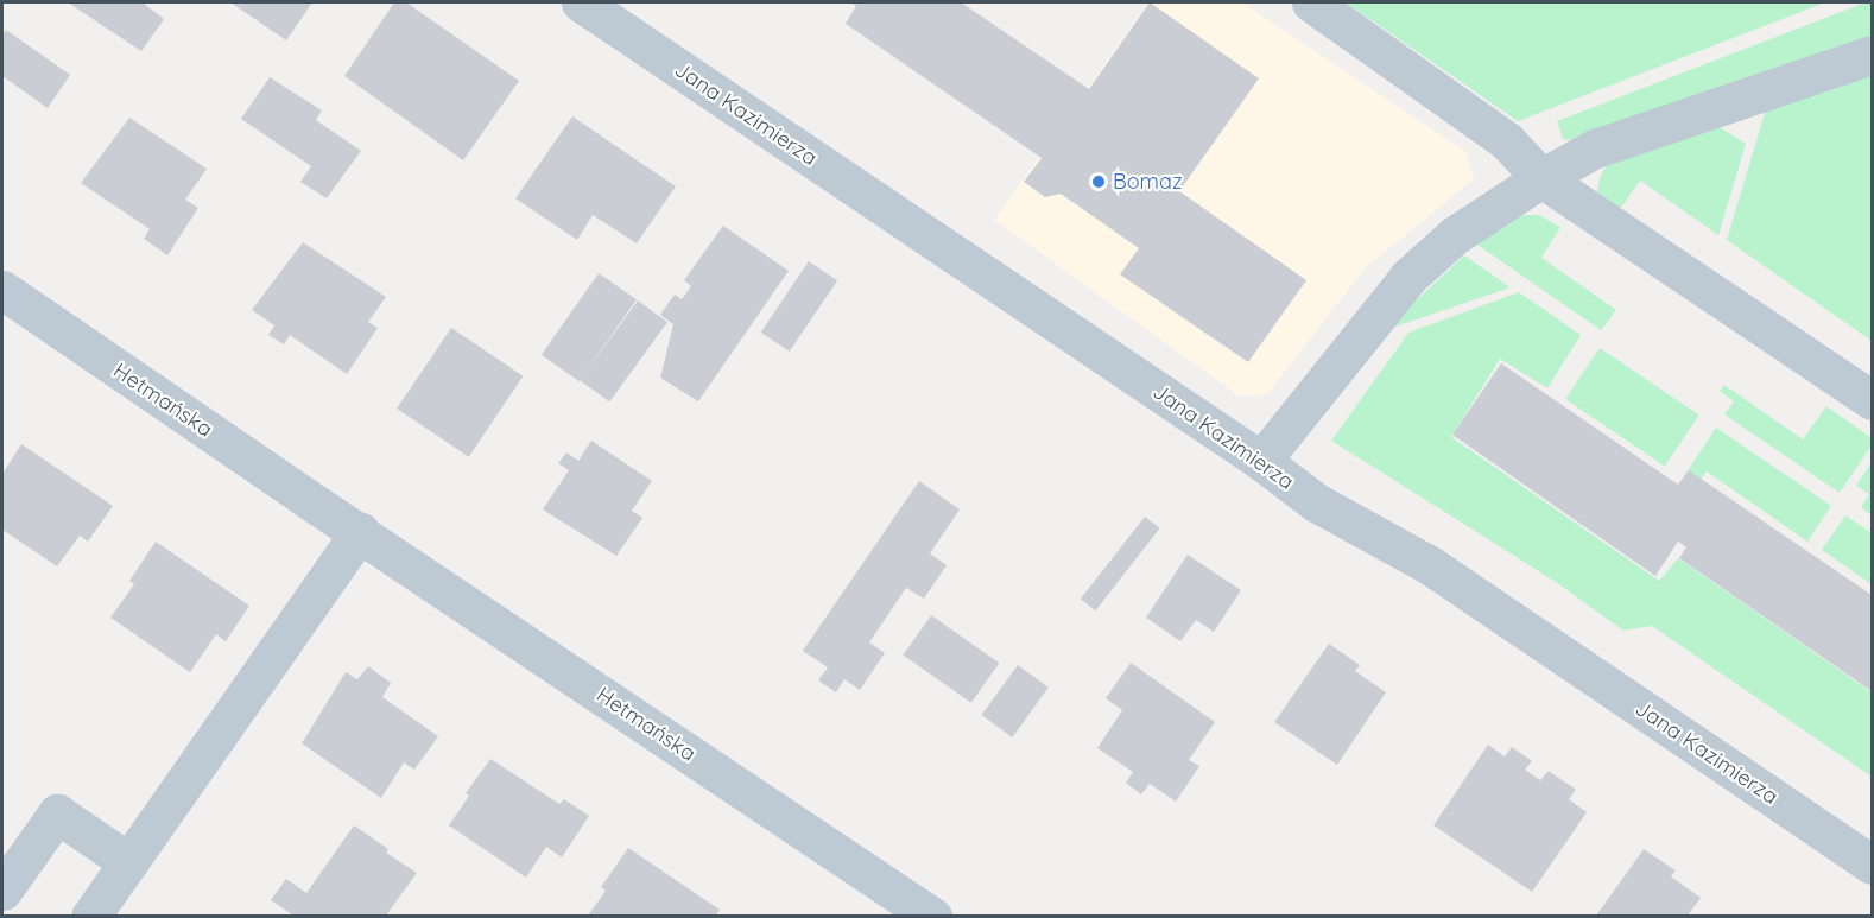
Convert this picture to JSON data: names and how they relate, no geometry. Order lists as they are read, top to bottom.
{
  "streets": {
    "street": ["Jana Kazimierza", "Hetmańska"]
  },
  "places": ["Bomaz"]
}
